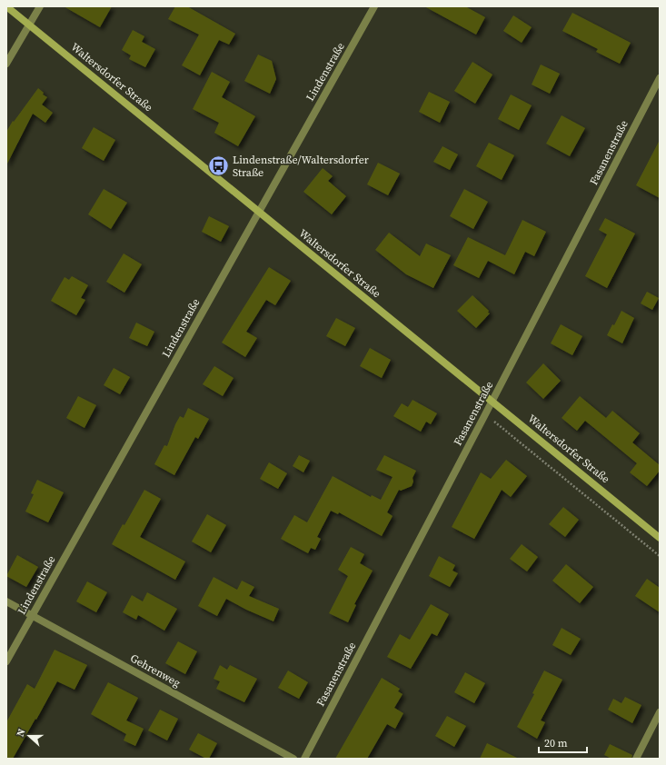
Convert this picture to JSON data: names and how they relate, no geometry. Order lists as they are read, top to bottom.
{
  "streets": {
    "street": [
      "Lindenstraße",
      "Waltersdorfer Straße",
      "Fasanenstraße",
      "Gehrenweg"
    ]
  },
  "crossings": [
    ["Lindenstraße", "Waltersdorfer Straße"],
    ["Lindenstraße", "Gehrenweg"],
    ["Waltersdorfer Straße", "Fasanenstraße"]
  ],
  "places": {
    "bus stop": ["Lindenstraße/Waltersdorfer Straße"]
  },
  "scale_bar": "20 m",
  "north": "left"
}
